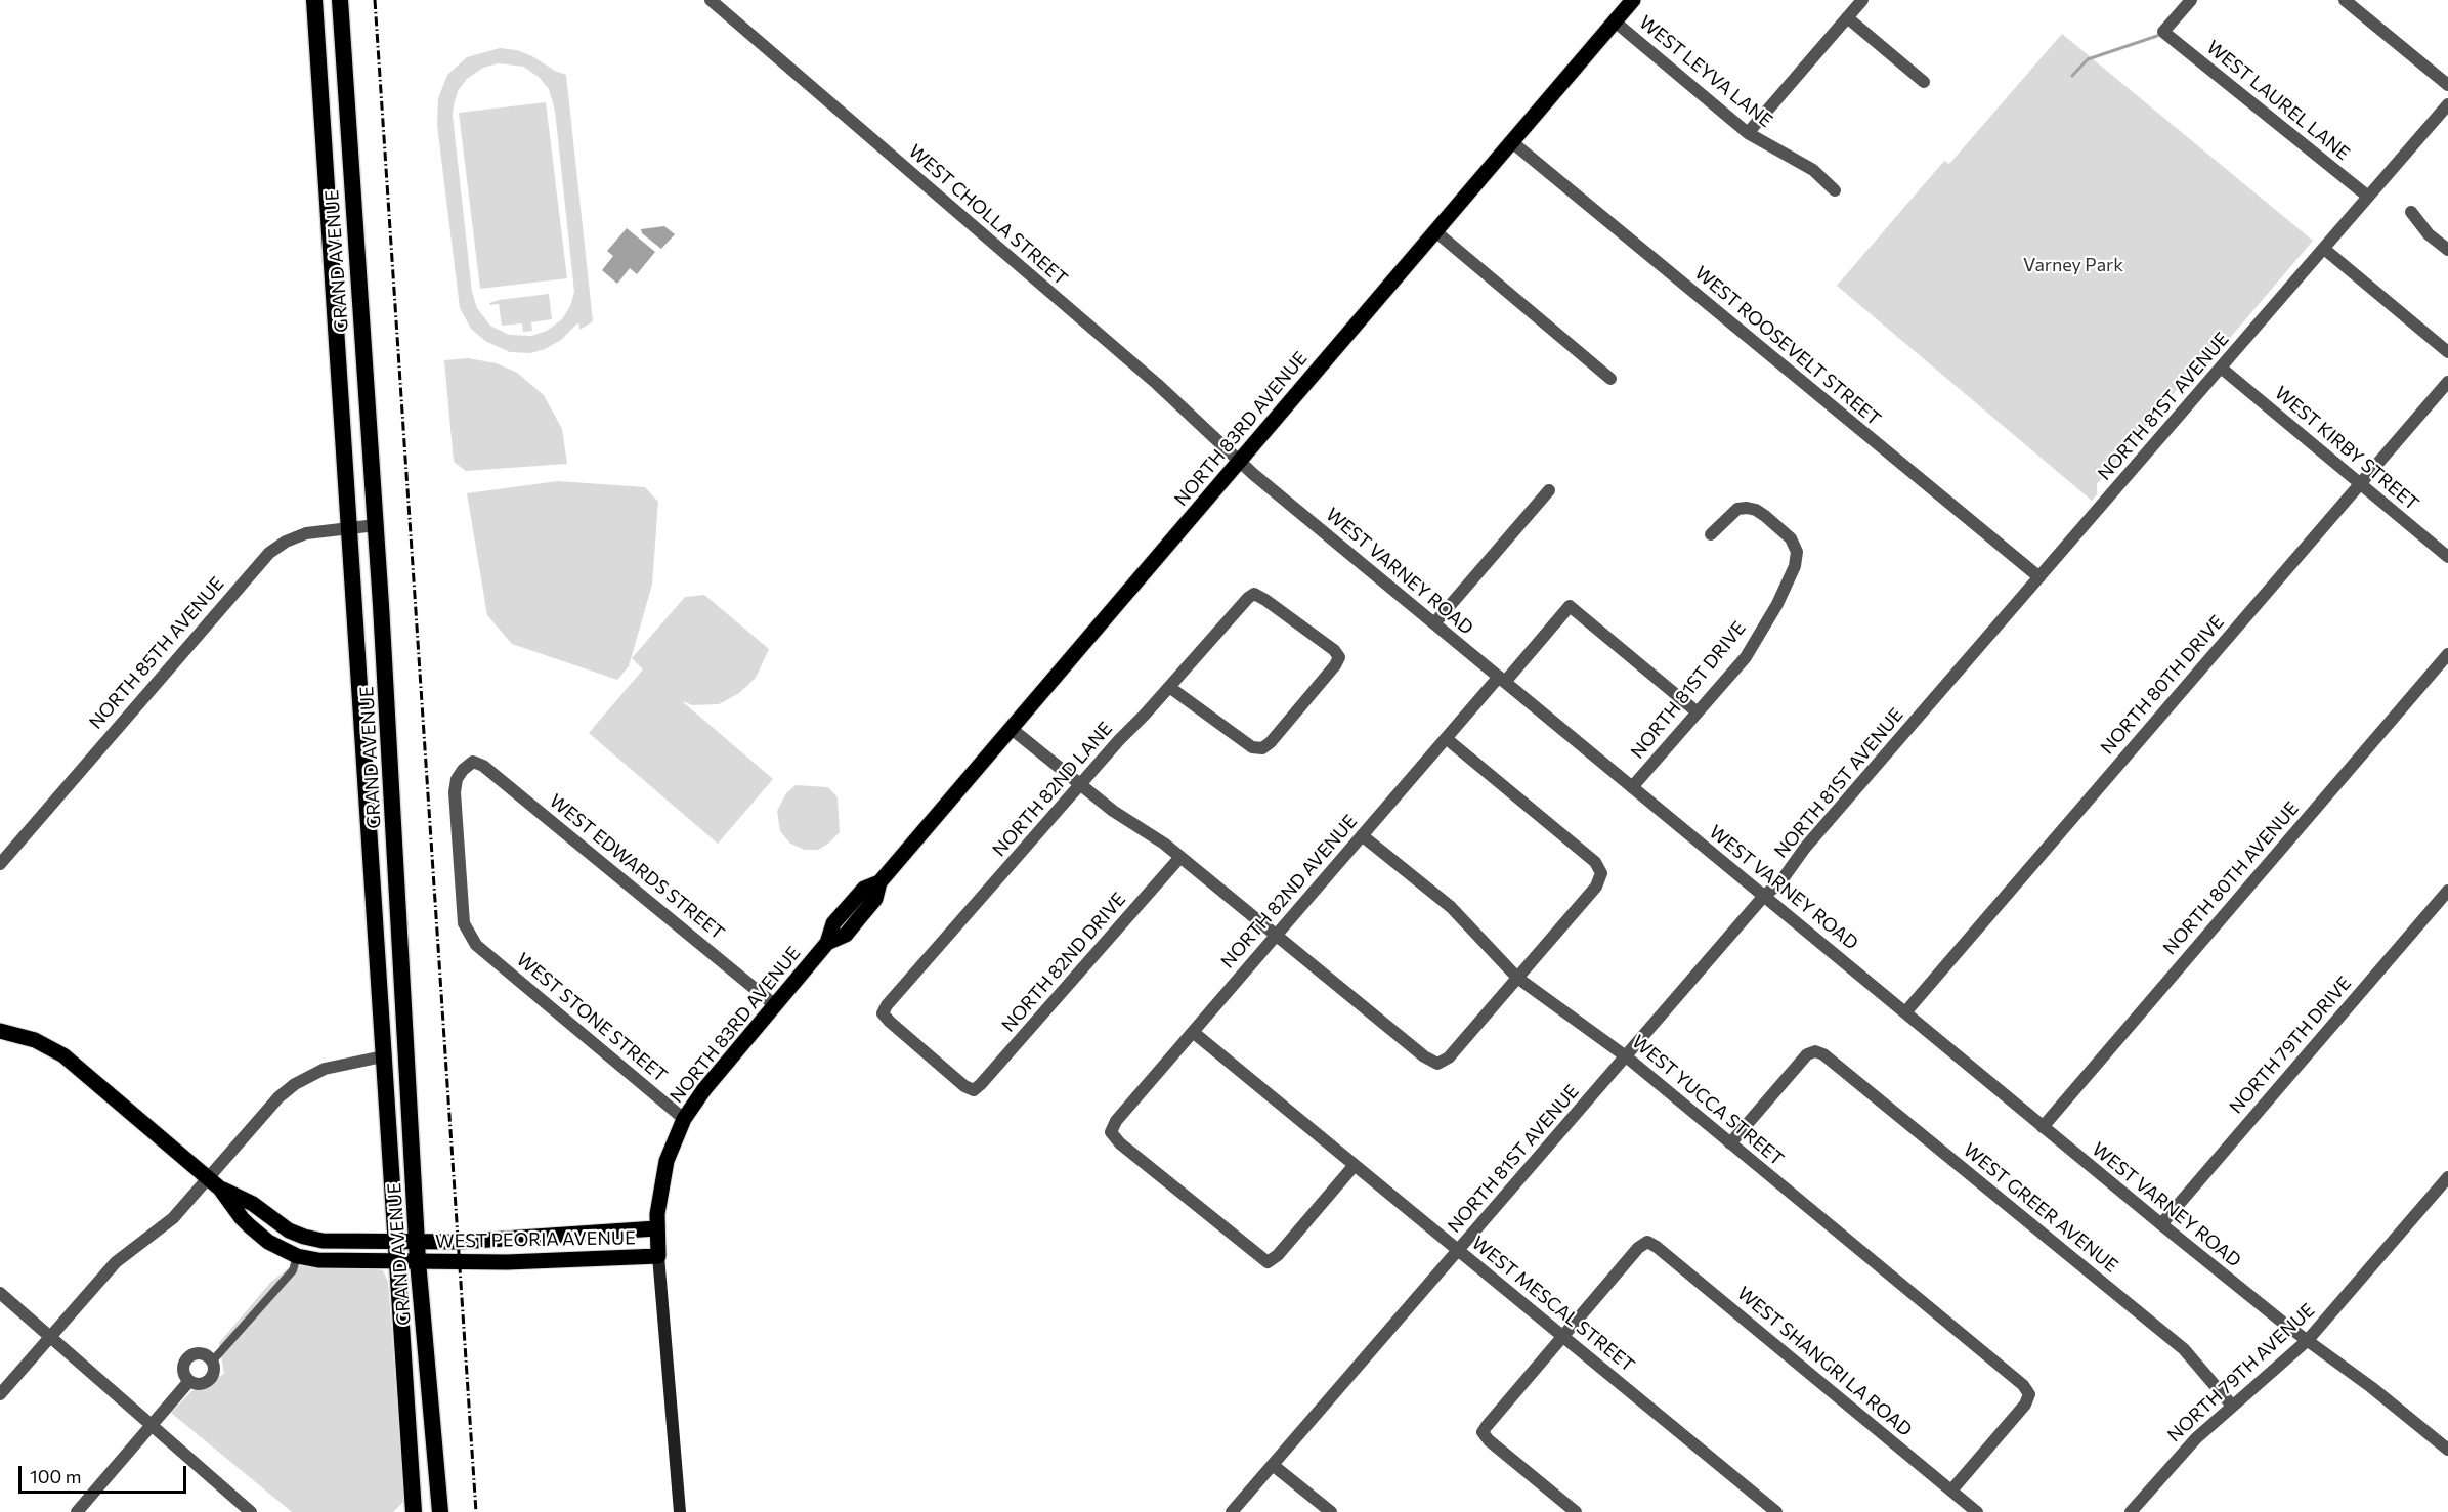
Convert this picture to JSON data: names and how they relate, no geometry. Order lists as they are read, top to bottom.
{
  "streets": {
    "highway": ["GRAND AVENUE"],
    "main road": ["NORTH 83RD AVENUE", "WEST PEORIA AVENUE"],
    "street": [
      "WEST LEYVA LANE",
      "WEST LAUREL LANE",
      "WEST CHOLLA STREET",
      "WEST ROOSEVELT STREET",
      "NORTH 81ST AVENUE",
      "WEST KIRBY STREET",
      "WEST VARNEY ROAD",
      "NORTH 85TH AVENUE",
      "NORTH 80TH DRIVE",
      "NORTH 81ST DRIVE",
      "NORTH 82ND LANE",
      "WEST EDWARDS STREET",
      "NORTH 80TH AVENUE",
      "NORTH 82ND AVENUE",
      "NORTH 82ND DRIVE",
      "WEST STONE STREET",
      "NORTH 79TH DRIVE",
      "WEST YUCCA STREET",
      "WEST GREER AVENUE",
      "WEST MESCAL STREET",
      "WEST SHANGRI LA ROAD",
      "NORTH 79TH AVENUE"
    ]
  },
  "crossings": [
    ["WEST LEYVA LANE", "NORTH 83RD AVENUE"],
    ["WEST LAUREL LANE", "NORTH 81ST AVENUE"],
    ["WEST CHOLLA STREET", "NORTH 83RD AVENUE"],
    ["WEST CHOLLA STREET", "WEST VARNEY ROAD"],
    ["GRAND AVENUE", "NORTH 85TH AVENUE"],
    ["GRAND AVENUE", "WEST PEORIA AVENUE"],
    ["WEST ROOSEVELT STREET", "NORTH 81ST AVENUE"],
    ["WEST ROOSEVELT STREET", "NORTH 83RD AVENUE"],
    ["NORTH 81ST AVENUE", "WEST KIRBY STREET"],
    ["NORTH 81ST AVENUE", "WEST VARNEY ROAD"],
    ["NORTH 81ST AVENUE", "WEST YUCCA STREET"],
    ["NORTH 81ST AVENUE", "WEST MESCAL STREET"],
    ["NORTH 83RD AVENUE", "WEST VARNEY ROAD"],
    ["NORTH 83RD AVENUE", "WEST EDWARDS STREET"],
    ["NORTH 83RD AVENUE", "WEST STONE STREET"],
    ["NORTH 83RD AVENUE", "WEST PEORIA AVENUE"],
    ["WEST KIRBY STREET", "NORTH 80TH DRIVE"],
    ["WEST VARNEY ROAD", "NORTH 80TH DRIVE"],
    ["WEST VARNEY ROAD", "NORTH 81ST DRIVE"],
    ["WEST VARNEY ROAD", "NORTH 80TH AVENUE"],
    ["WEST VARNEY ROAD", "NORTH 82ND AVENUE"],
    ["WEST VARNEY ROAD", "NORTH 79TH DRIVE"],
    ["WEST VARNEY ROAD", "NORTH 79TH AVENUE"],
    ["NORTH 81ST DRIVE", "NORTH 82ND AVENUE"],
    ["NORTH 82ND LANE", "NORTH 82ND DRIVE"],
    ["WEST EDWARDS STREET", "WEST STONE STREET"],
    ["NORTH 82ND AVENUE", "WEST YUCCA STREET"],
    ["NORTH 82ND AVENUE", "WEST MESCAL STREET"],
    ["WEST YUCCA STREET", "WEST GREER AVENUE"],
    ["WEST YUCCA STREET", "WEST SHANGRI LA ROAD"],
    ["WEST GREER AVENUE", "NORTH 79TH AVENUE"],
    ["WEST MESCAL STREET", "WEST SHANGRI LA ROAD"]
  ],
  "parks": ["Varney Park"],
  "scale_bar": "100 m"
}
